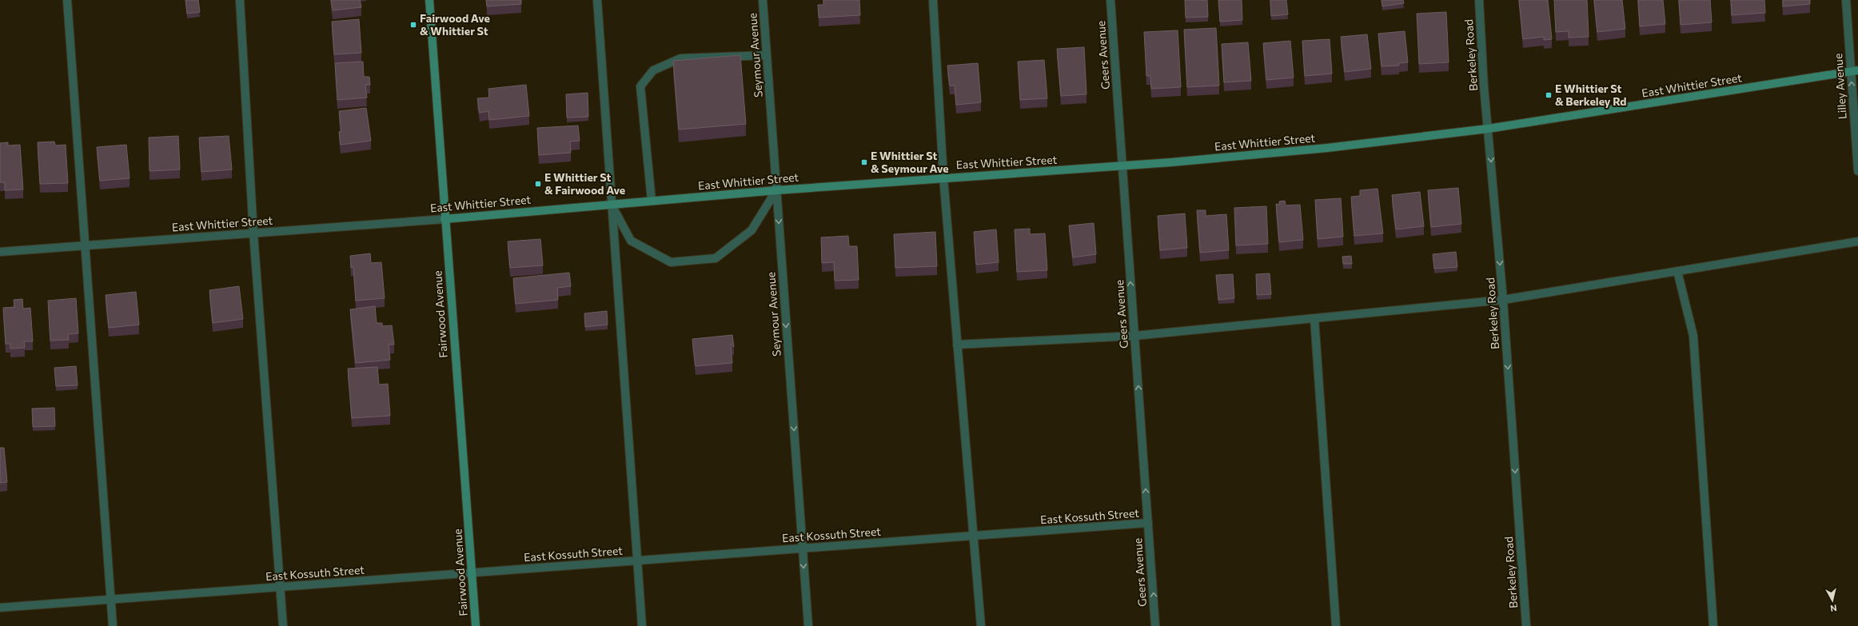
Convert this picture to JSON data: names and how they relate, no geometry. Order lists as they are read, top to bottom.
{
  "streets": {
    "street": [
      "Seymour Avenue",
      "Geers Avenue",
      "Berkeley Road",
      "East Whittier Street",
      "Lilley Avenue",
      "Fairwood Avenue",
      "East Kossuth Street"
    ]
  },
  "crossings": [
    ["Seymour Avenue", "East Whittier Street"],
    ["Seymour Avenue", "East Kossuth Street"],
    ["Geers Avenue", "East Whittier Street"],
    ["Geers Avenue", "East Kossuth Street"],
    ["Berkeley Road", "East Whittier Street"],
    ["East Whittier Street", "Lilley Avenue"],
    ["East Whittier Street", "Fairwood Avenue"],
    ["Fairwood Avenue", "East Kossuth Street"]
  ],
  "one_way": [
    "Seymour Avenue",
    "Geers Avenue",
    "Berkeley Road",
    "Lilley Avenue"
  ],
  "places": {
    "transit": [
      "Fairwood Ave & Whittier St",
      "E Whittier St & Berkeley Rd",
      "E Whittier St & Seymour Ave",
      "E Whittier St & Fairwood Ave"
    ]
  },
  "north": "bottom"
}
